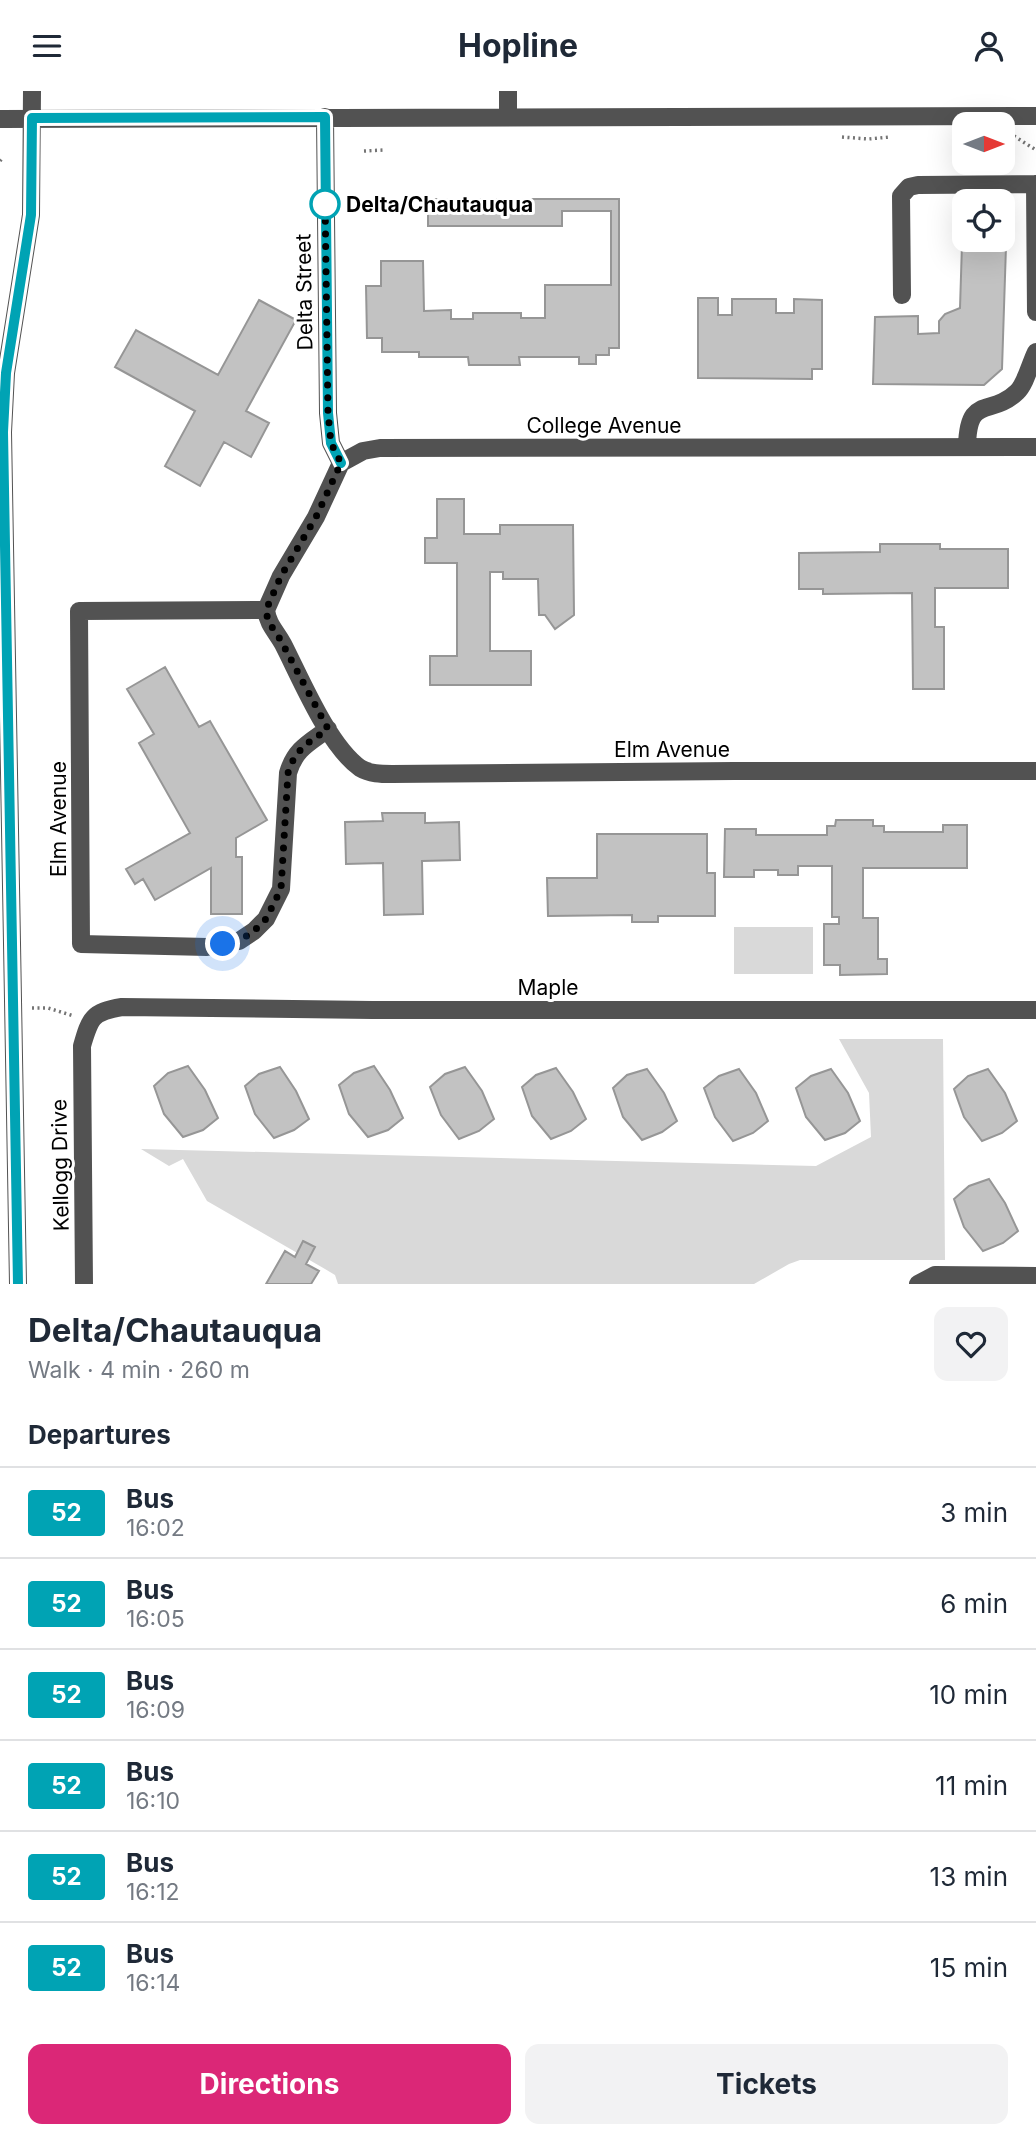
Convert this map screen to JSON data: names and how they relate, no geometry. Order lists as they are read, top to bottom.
{
  "streets": {
    "street": [
      "Delta Street",
      "College Avenue",
      "Elm Avenue",
      "Maple",
      "Kellogg Drive"
    ]
  },
  "crossings": [
    ["Delta Street", "College Avenue"],
    ["Maple", "Kellogg Drive"]
  ],
  "places": ["Delta/Chautauqua"],
  "lines": ["bus line 52"],
  "north": "right",
  "page": {
    "header": "Hopline",
    "heading": [
      ["Delta/Chautauqua", "Walk · 4 min · 260 m"],
      "Departures"
    ],
    "list": [
      {
        "mark": "52",
        "name": "Bus",
        "note": "16:02",
        "value": "3 min"
      },
      {
        "mark": "52",
        "name": "Bus",
        "note": "16:05",
        "value": "6 min"
      },
      {
        "mark": "52",
        "name": "Bus",
        "note": "16:09",
        "value": "10 min"
      },
      {
        "mark": "52",
        "name": "Bus",
        "note": "16:10",
        "value": "11 min"
      },
      {
        "mark": "52",
        "name": "Bus",
        "note": "16:12",
        "value": "13 min"
      },
      {
        "mark": "52",
        "name": "Bus",
        "note": "16:14",
        "value": "15 min"
      }
    ],
    "buttons": ["Directions", "Tickets"]
  }
}
